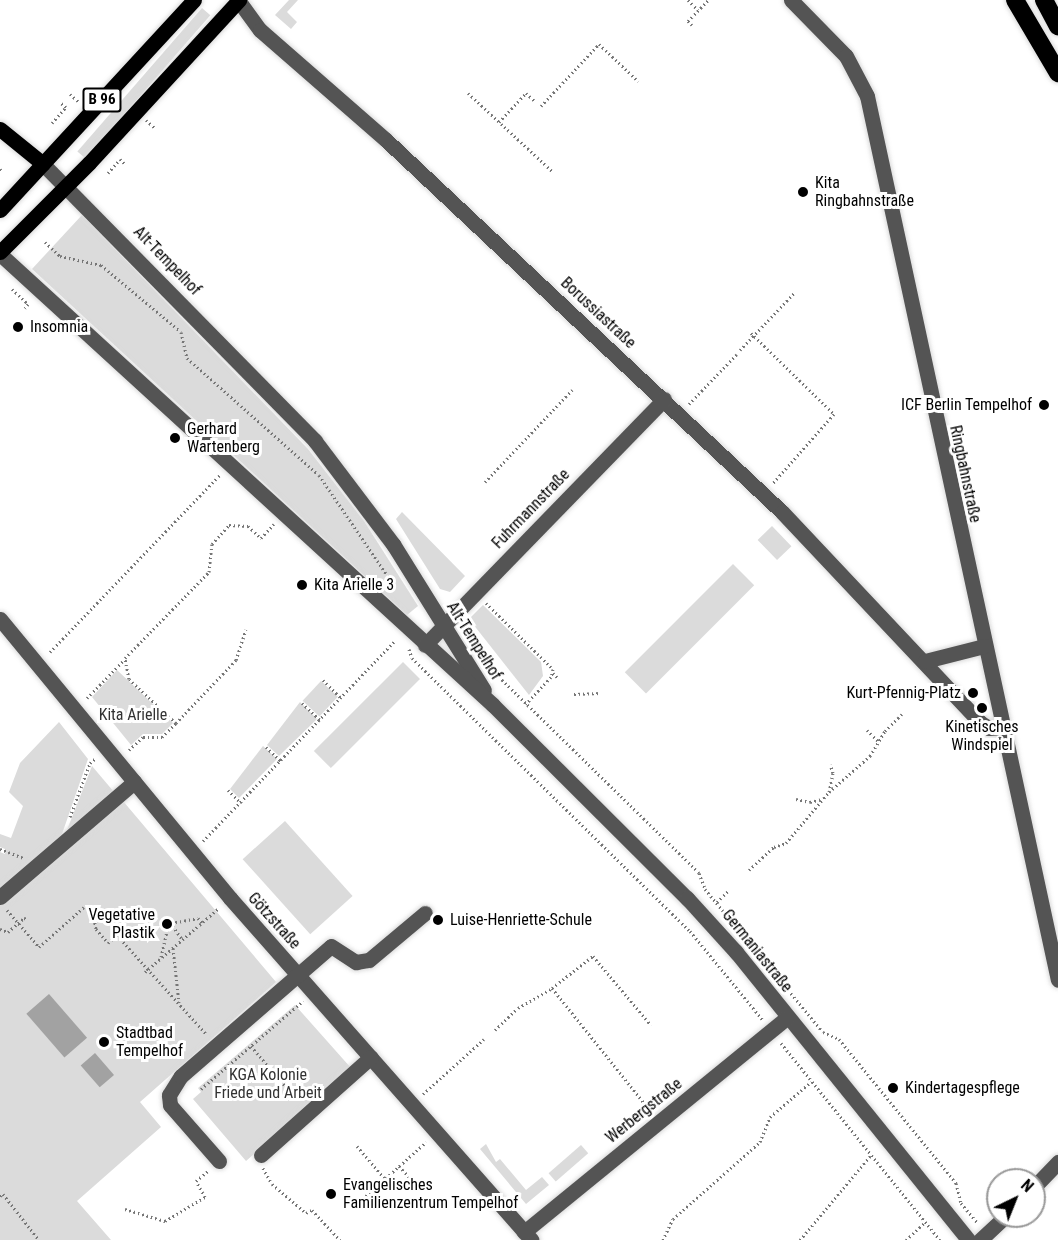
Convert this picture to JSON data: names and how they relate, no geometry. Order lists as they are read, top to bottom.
{
  "streets": {
    "main road": ["B 96", "Alt-Tempelhof"],
    "street": [
      "Borussiastraße",
      "Ringbahnstraße",
      "Fuhrmannstraße",
      "Götzstraße",
      "Germaniastraße",
      "Werbergstraße"
    ]
  },
  "crossings": [
    ["B 96", "Alt-Tempelhof"],
    ["B 96", "Borussiastraße"],
    ["Alt-Tempelhof", "Fuhrmannstraße"],
    ["Alt-Tempelhof", "Germaniastraße"],
    ["Borussiastraße", "Ringbahnstraße"],
    ["Borussiastraße", "Fuhrmannstraße"],
    ["Götzstraße", "Werbergstraße"],
    ["Germaniastraße", "Werbergstraße"]
  ],
  "parks": ["Kita Arielle", "KGA Kolonie Friede und Arbeit"],
  "places": [
    "Kita Ringbahnstraße",
    "Insomnia",
    "ICF Berlin Tempelhof",
    "Gerhard Wartenberg",
    "Kita Arielle 3",
    "Kurt-Pfennig-Platz",
    "Kinetisches Windspiel",
    "Luise-Henriette-Schule",
    "Vegetative Plastik",
    "Stadtbad Tempelhof",
    "Kindertagespflege",
    "Evangelisches Familienzentrum Tempelhof"
  ],
  "north": "top right"
}
